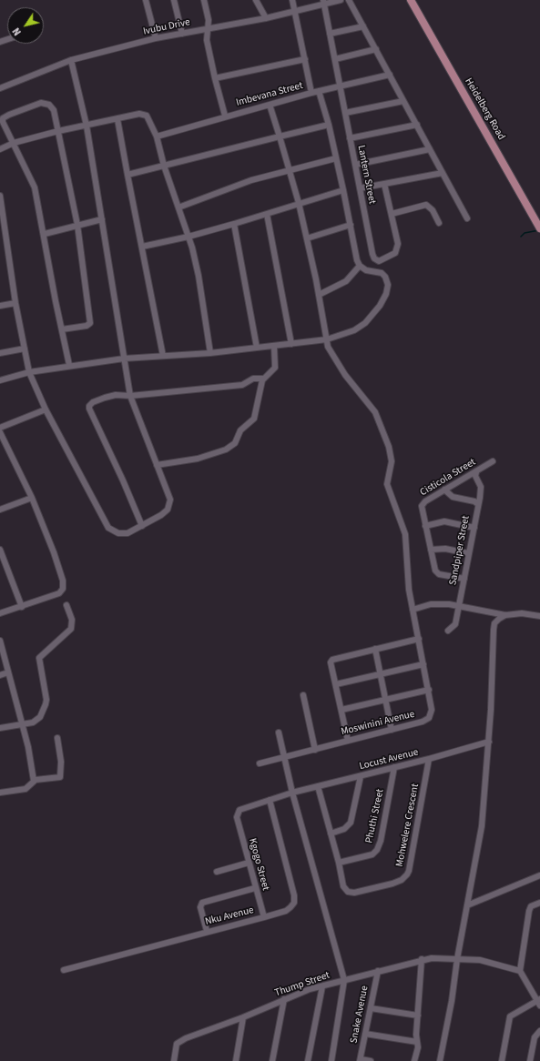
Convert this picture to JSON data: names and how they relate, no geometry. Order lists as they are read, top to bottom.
{
  "streets": {
    "main road": ["Heidelberg Road"],
    "street": [
      "Ivubu Drive",
      "Imbevana Street",
      "Lantern Street",
      "Cisticola Street",
      "Sandpiper Street",
      "Moswinini Avenue",
      "Locust Avenue",
      "Phuthi Street",
      "Mohwelere Crescent",
      "Kgogo Street",
      "Nku Avenue",
      "Thump Street",
      "Snake Avenue"
    ]
  },
  "crossings": [
    ["Ivubu Drive", "Lantern Street"],
    ["Imbevana Street", "Lantern Street"],
    ["Imbevana Street", "Moswinini Avenue"],
    ["Cisticola Street", "Sandpiper Street"],
    ["Locust Avenue", "Phuthi Street"],
    ["Locust Avenue", "Mohwelere Crescent"],
    ["Locust Avenue", "Kgogo Street"],
    ["Locust Avenue", "Nku Avenue"],
    ["Phuthi Street", "Mohwelere Crescent"],
    ["Kgogo Street", "Nku Avenue"],
    ["Thump Street", "Snake Avenue"]
  ],
  "north": "bottom left"
}
